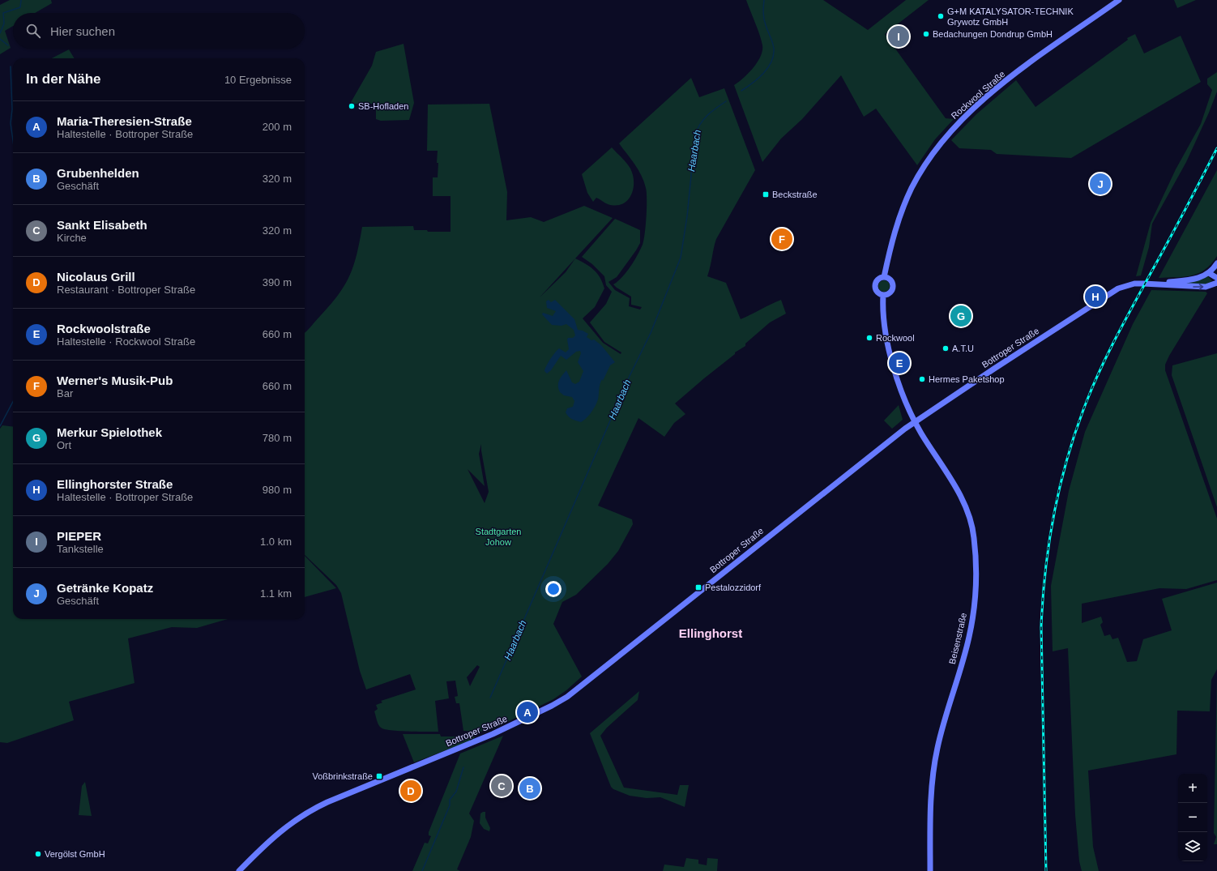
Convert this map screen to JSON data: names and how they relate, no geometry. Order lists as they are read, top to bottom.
{
  "streets": {
    "main road": ["Rockwool Straße", "Bottroper Straße", "Beisenstraße"]
  },
  "crossings": [
    ["Rockwool Straße", "Bottroper Straße"],
    ["Rockwool Straße", "Beisenstraße"],
    ["Bottroper Straße", "Beisenstraße"]
  ],
  "districts": ["Ellinghorst"],
  "water": ["Haarbach"],
  "parks": ["Stadtgarten Johow"],
  "places": {
    "other": [
      "G+M KATALYSATOR-TECHNIK Grywotz GmbH",
      "Bedachungen Dondrup GmbH",
      "SB-Hofladen",
      "Rockwool",
      "A.T.U",
      "Hermes Paketshop",
      "Vergölst GmbH"
    ],
    "transit": ["Beckstraße", "Pestalozzidorf", "Voßbrinkstraße"]
  },
  "page": {
    "search": "Hier suchen",
    "pins": [
      "I",
      "J",
      "F",
      "H",
      "G",
      "E",
      "A",
      "C",
      "B",
      "D"
    ],
    "heading": ["In der Nähe", "10 Ergebnisse"],
    "list": [
      {
        "mark": "A",
        "name": "Maria-Theresien-Straße",
        "note": "Haltestelle · Bottroper Straße",
        "value": "200 m"
      },
      {
        "mark": "B",
        "name": "Grubenhelden",
        "note": "Geschäft",
        "value": "320 m"
      },
      {
        "mark": "C",
        "name": "Sankt Elisabeth",
        "note": "Kirche",
        "value": "320 m"
      },
      {
        "mark": "D",
        "name": "Nicolaus Grill",
        "note": "Restaurant · Bottroper Straße",
        "value": "390 m"
      },
      {
        "mark": "E",
        "name": "Rockwoolstraße",
        "note": "Haltestelle · Rockwool Straße",
        "value": "660 m"
      },
      {
        "mark": "F",
        "name": "Werner's Musik-Pub",
        "note": "Bar",
        "value": "660 m"
      },
      {
        "mark": "G",
        "name": "Merkur Spielothek",
        "note": "Ort",
        "value": "780 m"
      },
      {
        "mark": "H",
        "name": "Ellinghorster Straße",
        "note": "Haltestelle · Bottroper Straße",
        "value": "980 m"
      },
      {
        "mark": "I",
        "name": "PIEPER",
        "note": "Tankstelle",
        "value": "1.0 km"
      },
      {
        "mark": "J",
        "name": "Getränke Kopatz",
        "note": "Geschäft",
        "value": "1.1 km"
      }
    ],
    "map_buttons": ["+", "−"]
  }
}
